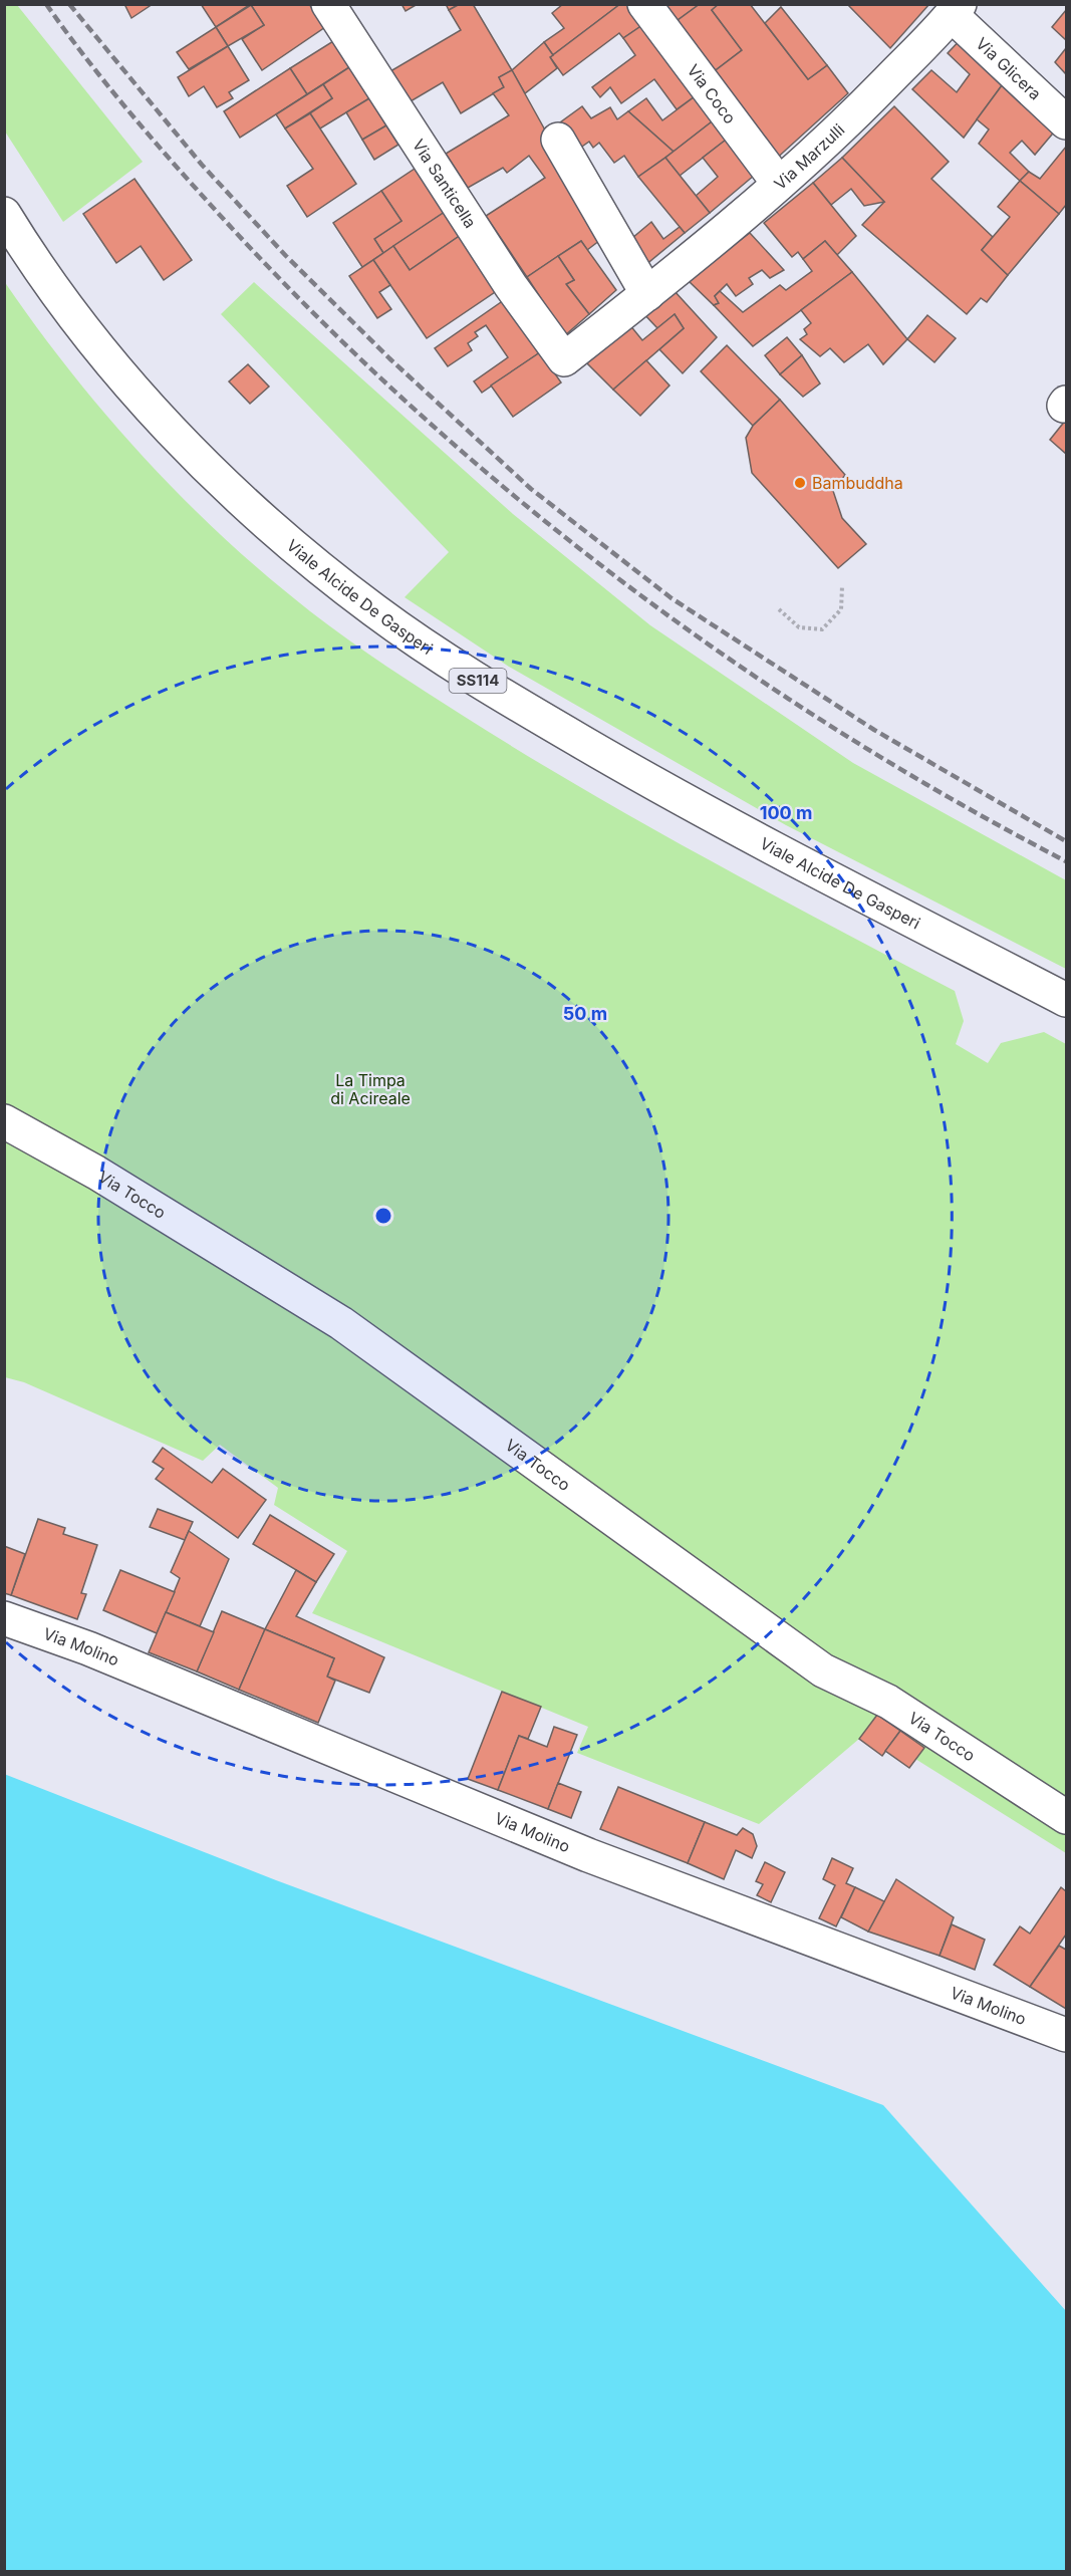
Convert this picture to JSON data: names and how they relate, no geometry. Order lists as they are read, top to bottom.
{
  "streets": {
    "street": [
      "Via Glicera",
      "Via Coco",
      "Via Marzulli",
      "Via Santicella",
      "Viale Alcide De Gasperi",
      "SS114",
      "Via Tocco",
      "Via Molino"
    ]
  },
  "crossings": [
    ["Via Glicera", "Via Marzulli"],
    ["Via Coco", "Via Marzulli"],
    ["Via Marzulli", "Via Santicella"]
  ],
  "parks": ["La Timpa di Acireale"],
  "places": ["Bambuddha"],
  "rings": ["100 m", "50 m"]
}
